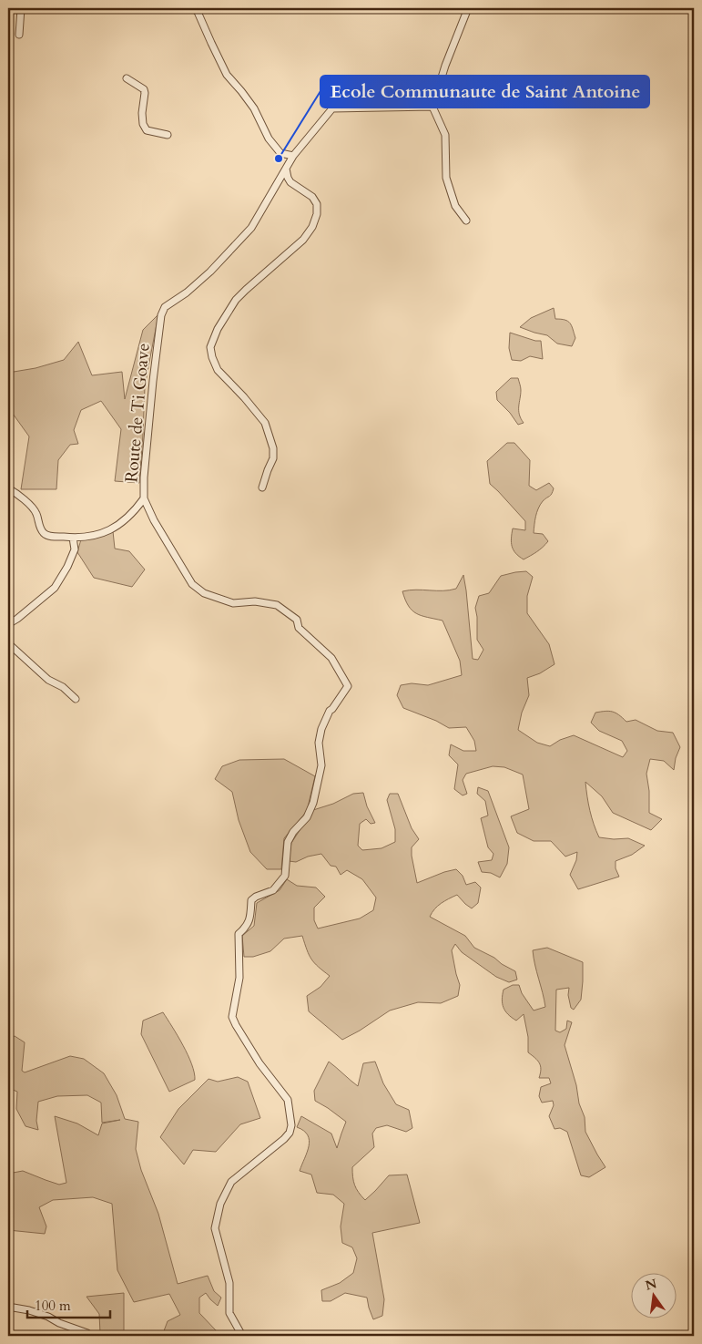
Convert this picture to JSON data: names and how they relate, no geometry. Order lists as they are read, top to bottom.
{
  "streets": {
    "street": ["Route de Ti Goave"]
  },
  "places": ["Ecole Communaute de Saint Antoine"],
  "scale_bar": "100 m",
  "north": "top"
}
